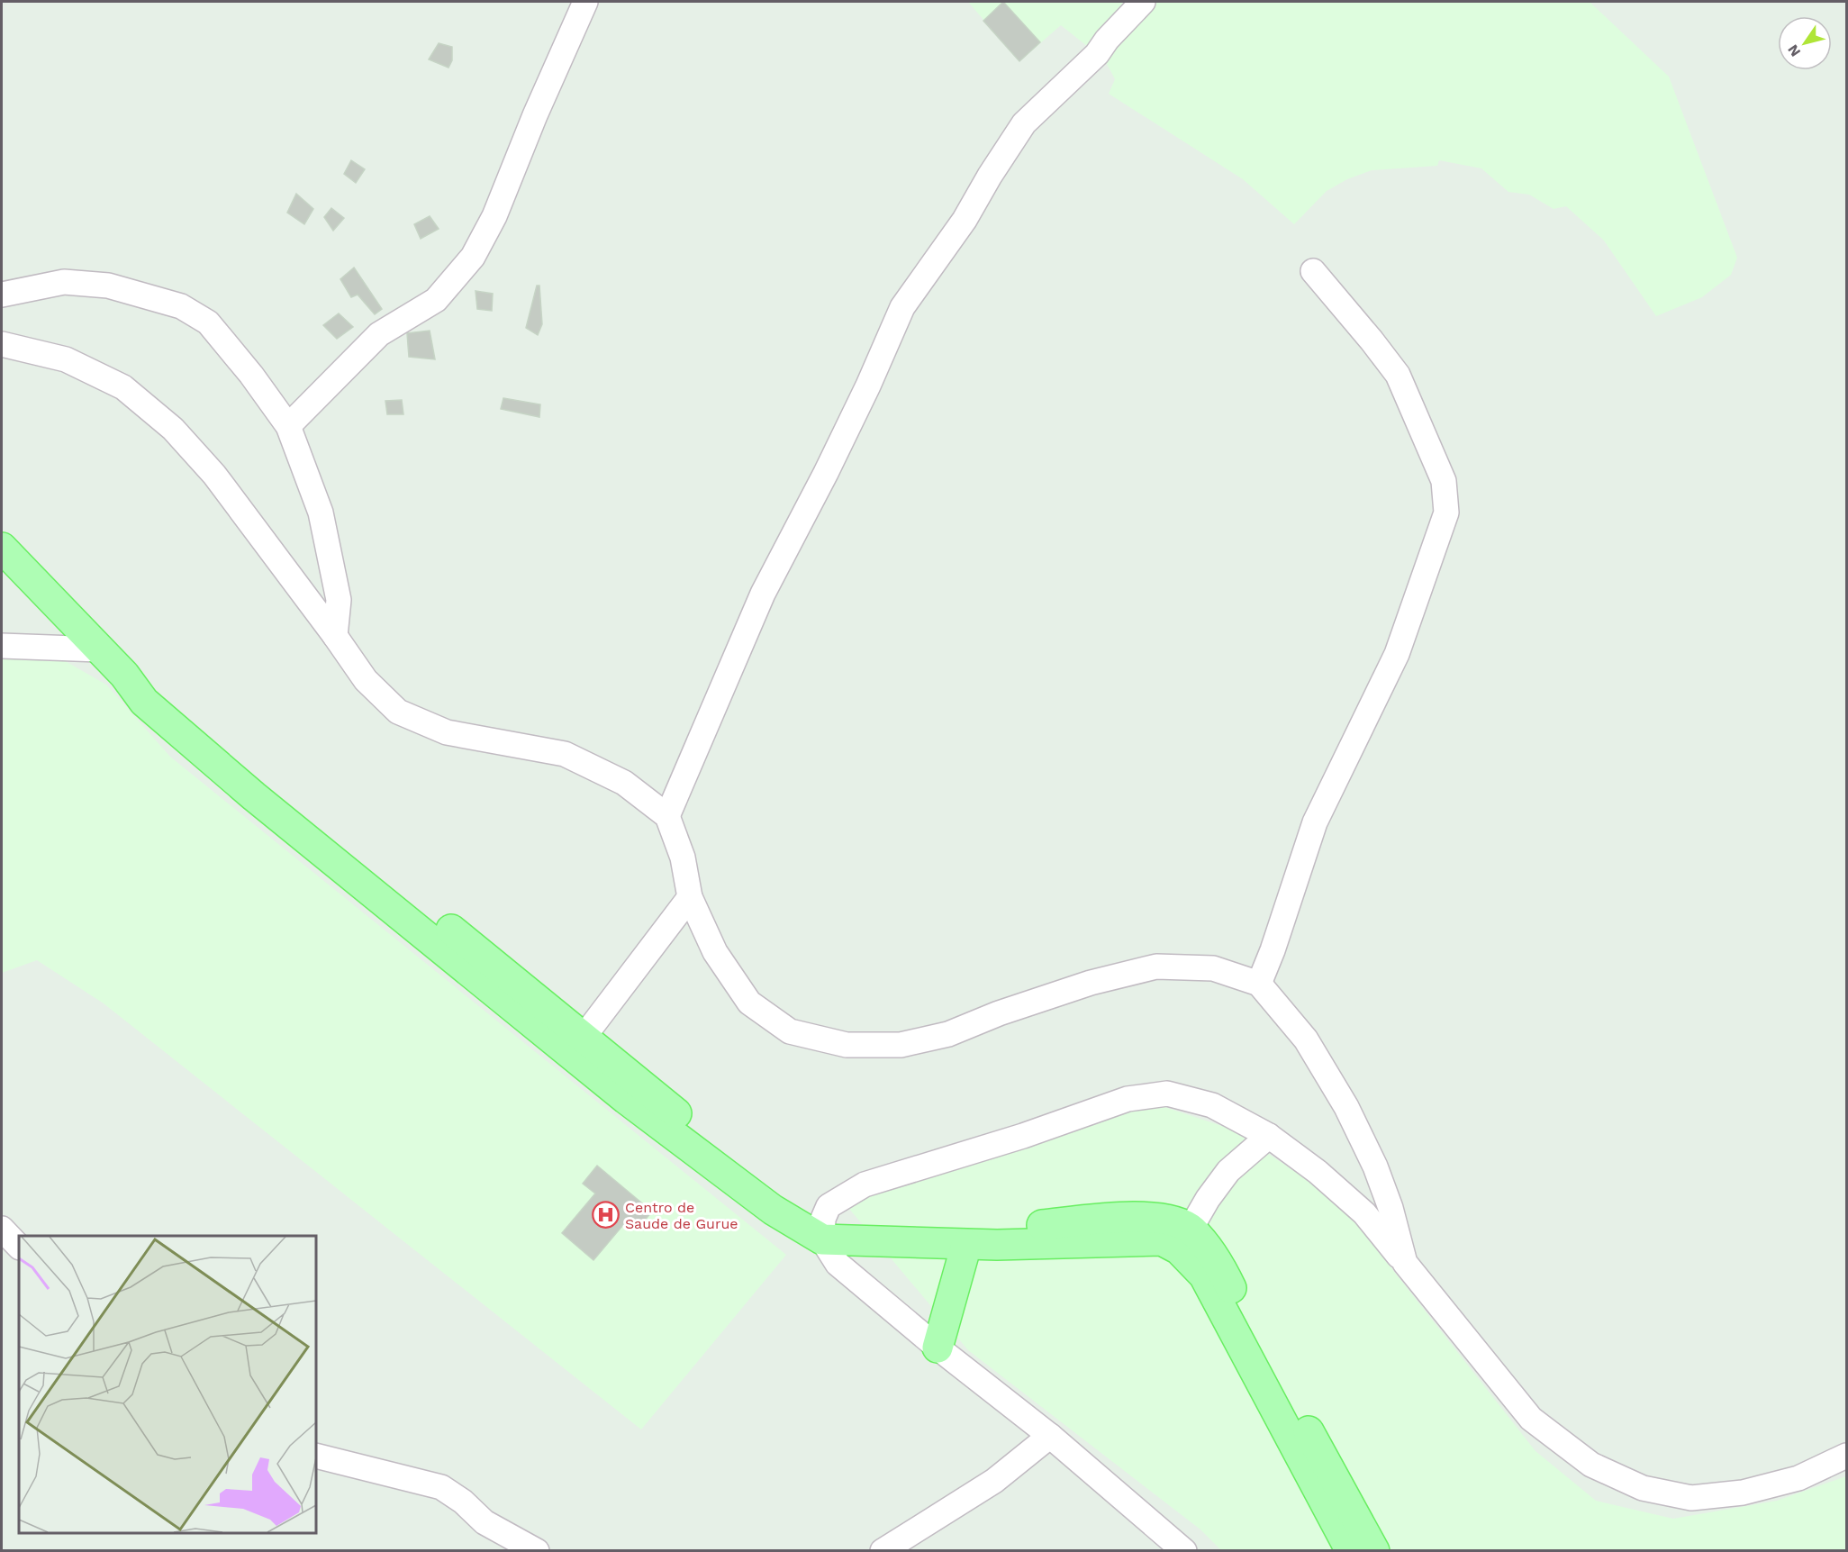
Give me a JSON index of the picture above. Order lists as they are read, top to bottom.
{
  "places": {
    "hospital": ["Centro de Saude de Gurue"]
  },
  "north": "bottom left"
}
